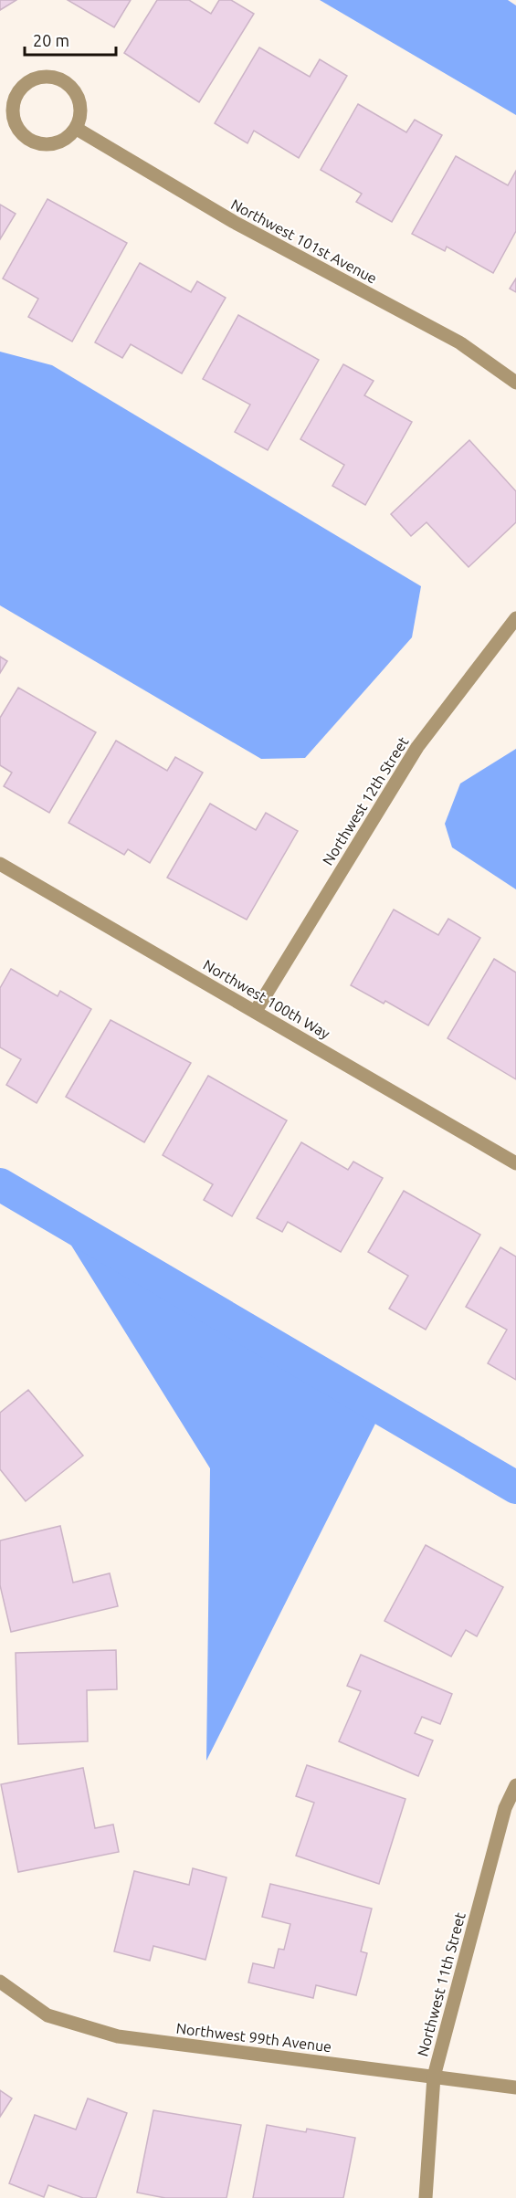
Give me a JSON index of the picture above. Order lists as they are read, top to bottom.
{
  "streets": {
    "street": [
      "Northwest 101st Avenue",
      "Northwest 12th Street",
      "Northwest 100th Way",
      "Northwest 11th Street",
      "Northwest 99th Avenue"
    ]
  },
  "crossings": [
    ["Northwest 12th Street", "Northwest 100th Way"],
    ["Northwest 11th Street", "Northwest 99th Avenue"]
  ],
  "scale_bar": "20 m"
}
